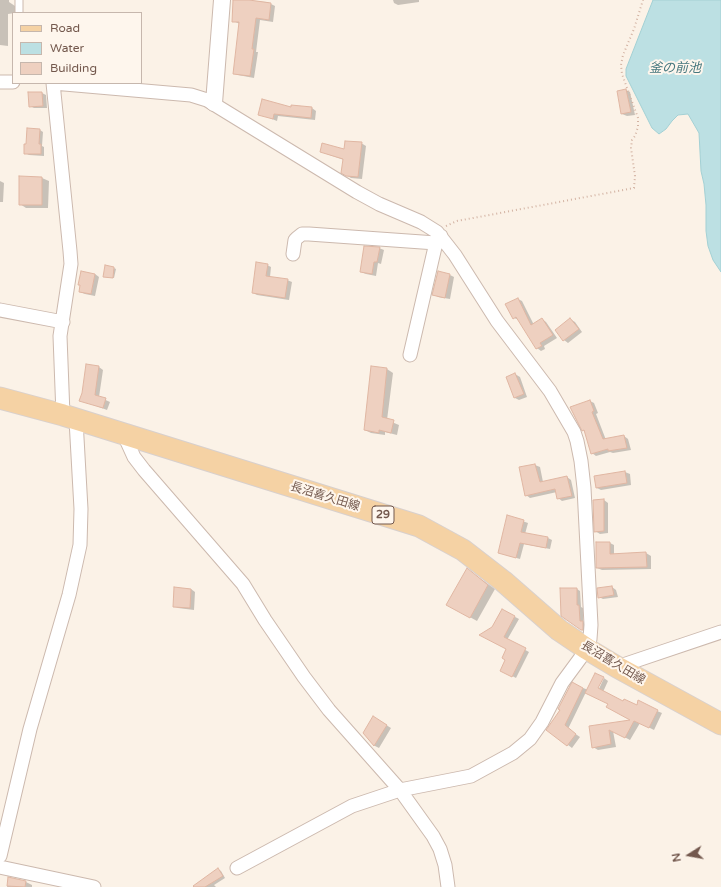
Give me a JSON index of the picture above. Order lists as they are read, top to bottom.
{
  "streets": {
    "main road": ["長沼喜久田線", "29"]
  },
  "water": ["釜の前池"],
  "legend": ["Road", "Water", "Building"],
  "north": "left"
}
